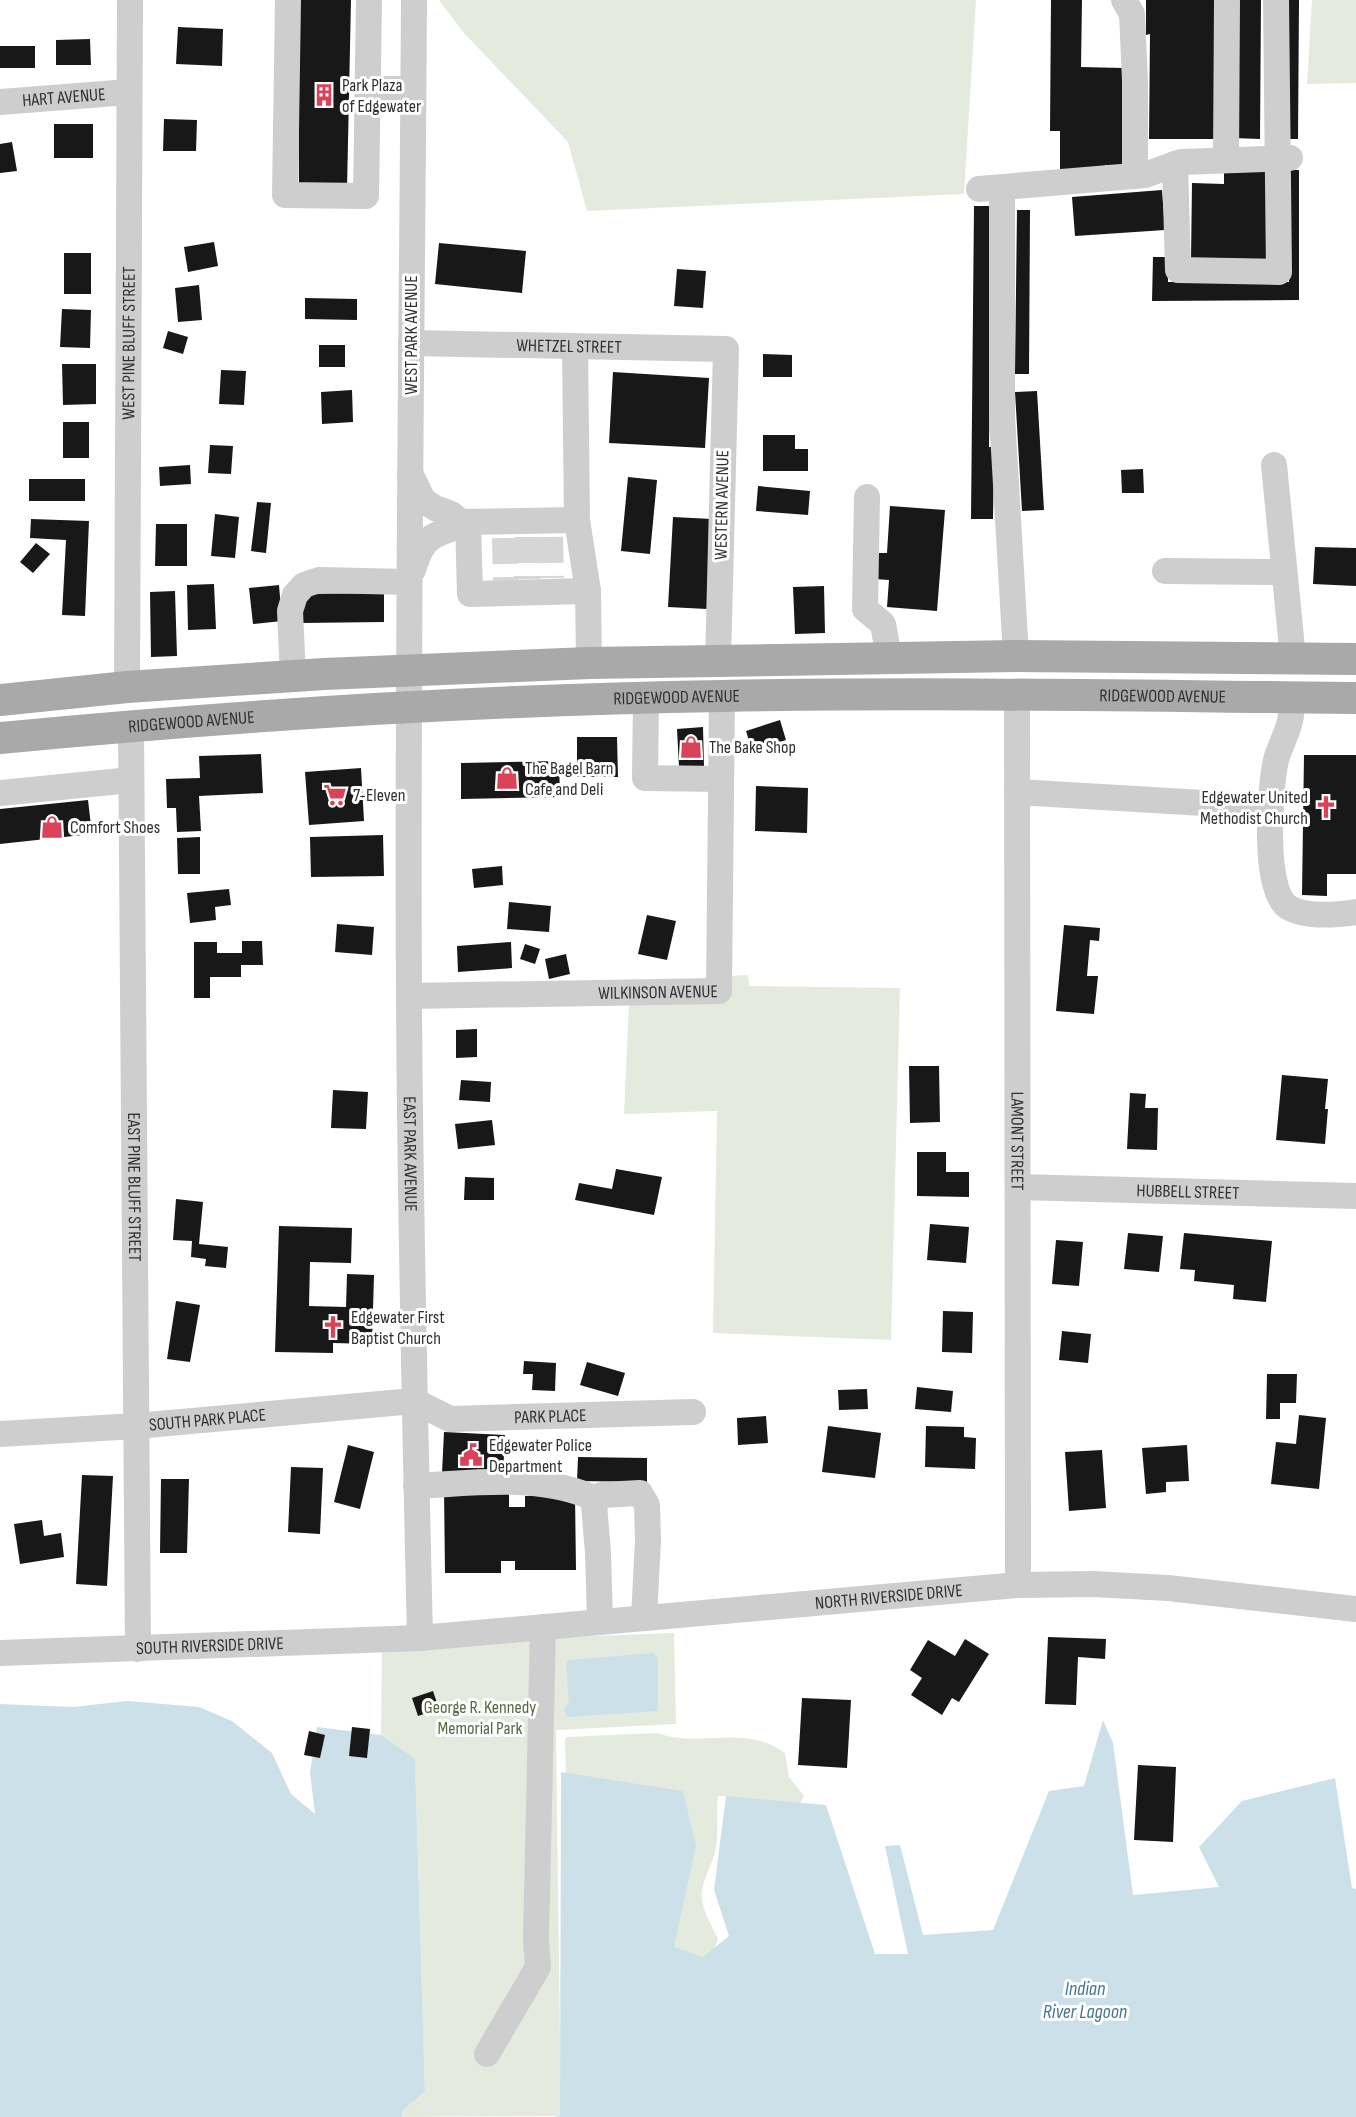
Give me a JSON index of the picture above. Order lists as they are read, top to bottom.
{
  "streets": {
    "main road": ["RIDGEWOOD AVENUE"],
    "street": [
      "HART AVENUE",
      "WEST PARK AVENUE",
      "WEST PINE BLUFF STREET",
      "WHETZEL STREET",
      "WESTERN AVENUE",
      "WILKINSON AVENUE",
      "LAMONT STREET",
      "EAST PARK AVENUE",
      "EAST PINE BLUFF STREET",
      "HUBBELL STREET",
      "PARK PLACE",
      "SOUTH PARK PLACE",
      "NORTH RIVERSIDE DRIVE",
      "SOUTH RIVERSIDE DRIVE"
    ]
  },
  "crossings": [
    ["HART AVENUE", "WEST PINE BLUFF STREET"],
    ["WEST PARK AVENUE", "WHETZEL STREET"],
    ["WEST PARK AVENUE", "RIDGEWOOD AVENUE"],
    ["WEST PARK AVENUE", "EAST PARK AVENUE"],
    ["WEST PINE BLUFF STREET", "RIDGEWOOD AVENUE"],
    ["WHETZEL STREET", "WESTERN AVENUE"],
    ["WESTERN AVENUE", "RIDGEWOOD AVENUE"],
    ["RIDGEWOOD AVENUE", "WILKINSON AVENUE"],
    ["RIDGEWOOD AVENUE", "LAMONT STREET"],
    ["RIDGEWOOD AVENUE", "EAST PARK AVENUE"],
    ["RIDGEWOOD AVENUE", "EAST PINE BLUFF STREET"],
    ["WILKINSON AVENUE", "EAST PARK AVENUE"],
    ["LAMONT STREET", "HUBBELL STREET"],
    ["LAMONT STREET", "NORTH RIVERSIDE DRIVE"],
    ["EAST PARK AVENUE", "PARK PLACE"],
    ["EAST PARK AVENUE", "SOUTH PARK PLACE"],
    ["EAST PARK AVENUE", "NORTH RIVERSIDE DRIVE"],
    ["EAST PARK AVENUE", "SOUTH RIVERSIDE DRIVE"],
    ["EAST PINE BLUFF STREET", "SOUTH PARK PLACE"],
    ["EAST PINE BLUFF STREET", "SOUTH RIVERSIDE DRIVE"],
    ["PARK PLACE", "SOUTH PARK PLACE"],
    ["NORTH RIVERSIDE DRIVE", "SOUTH RIVERSIDE DRIVE"]
  ],
  "water": ["Indian River Lagoon"],
  "parks": ["George R. Kennedy Memorial Park"],
  "places": {
    "building": ["Park Plaza of Edgewater"],
    "shop": ["The Bake Shop", "The Bagel Barn Cafe and Deli", "Comfort Shoes"],
    "supermarket": ["7-Eleven"],
    "church": ["Edgewater United Methodist Church", "Edgewater First Baptist Church"],
    "public building": ["Edgewater Police Department"]
  }
}
